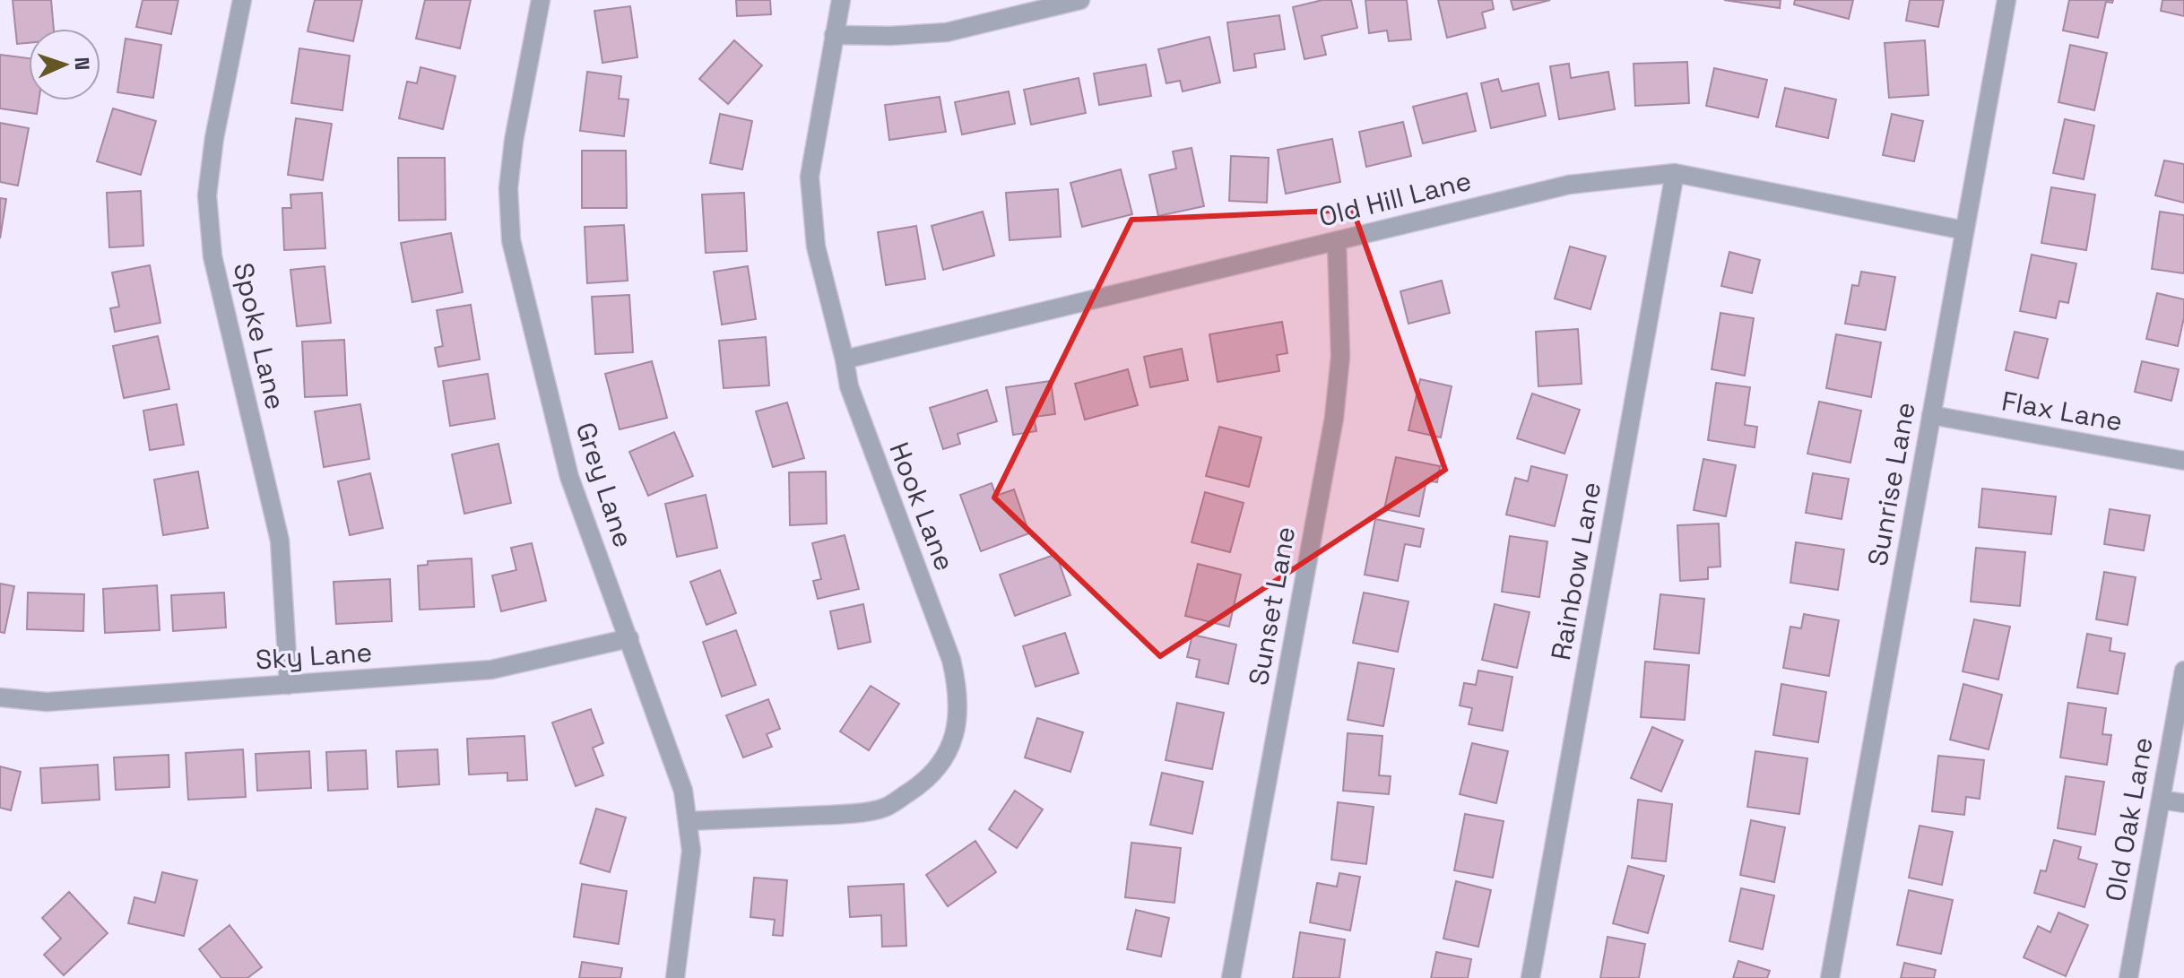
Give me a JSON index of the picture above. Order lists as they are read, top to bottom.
{
  "streets": {
    "street": [
      "Old Hill Lane",
      "Spoke Lane",
      "Flax Lane",
      "Sunrise Lane",
      "Grey Lane",
      "Hook Lane",
      "Rainbow Lane",
      "Sunset Lane",
      "Sky Lane",
      "Old Oak Lane"
    ]
  },
  "crossings": [
    ["Old Hill Lane", "Sunrise Lane"],
    ["Old Hill Lane", "Hook Lane"],
    ["Old Hill Lane", "Rainbow Lane"],
    ["Old Hill Lane", "Sunset Lane"],
    ["Spoke Lane", "Sky Lane"],
    ["Flax Lane", "Sunrise Lane"],
    ["Grey Lane", "Hook Lane"],
    ["Grey Lane", "Sky Lane"]
  ],
  "north": "right"
}
